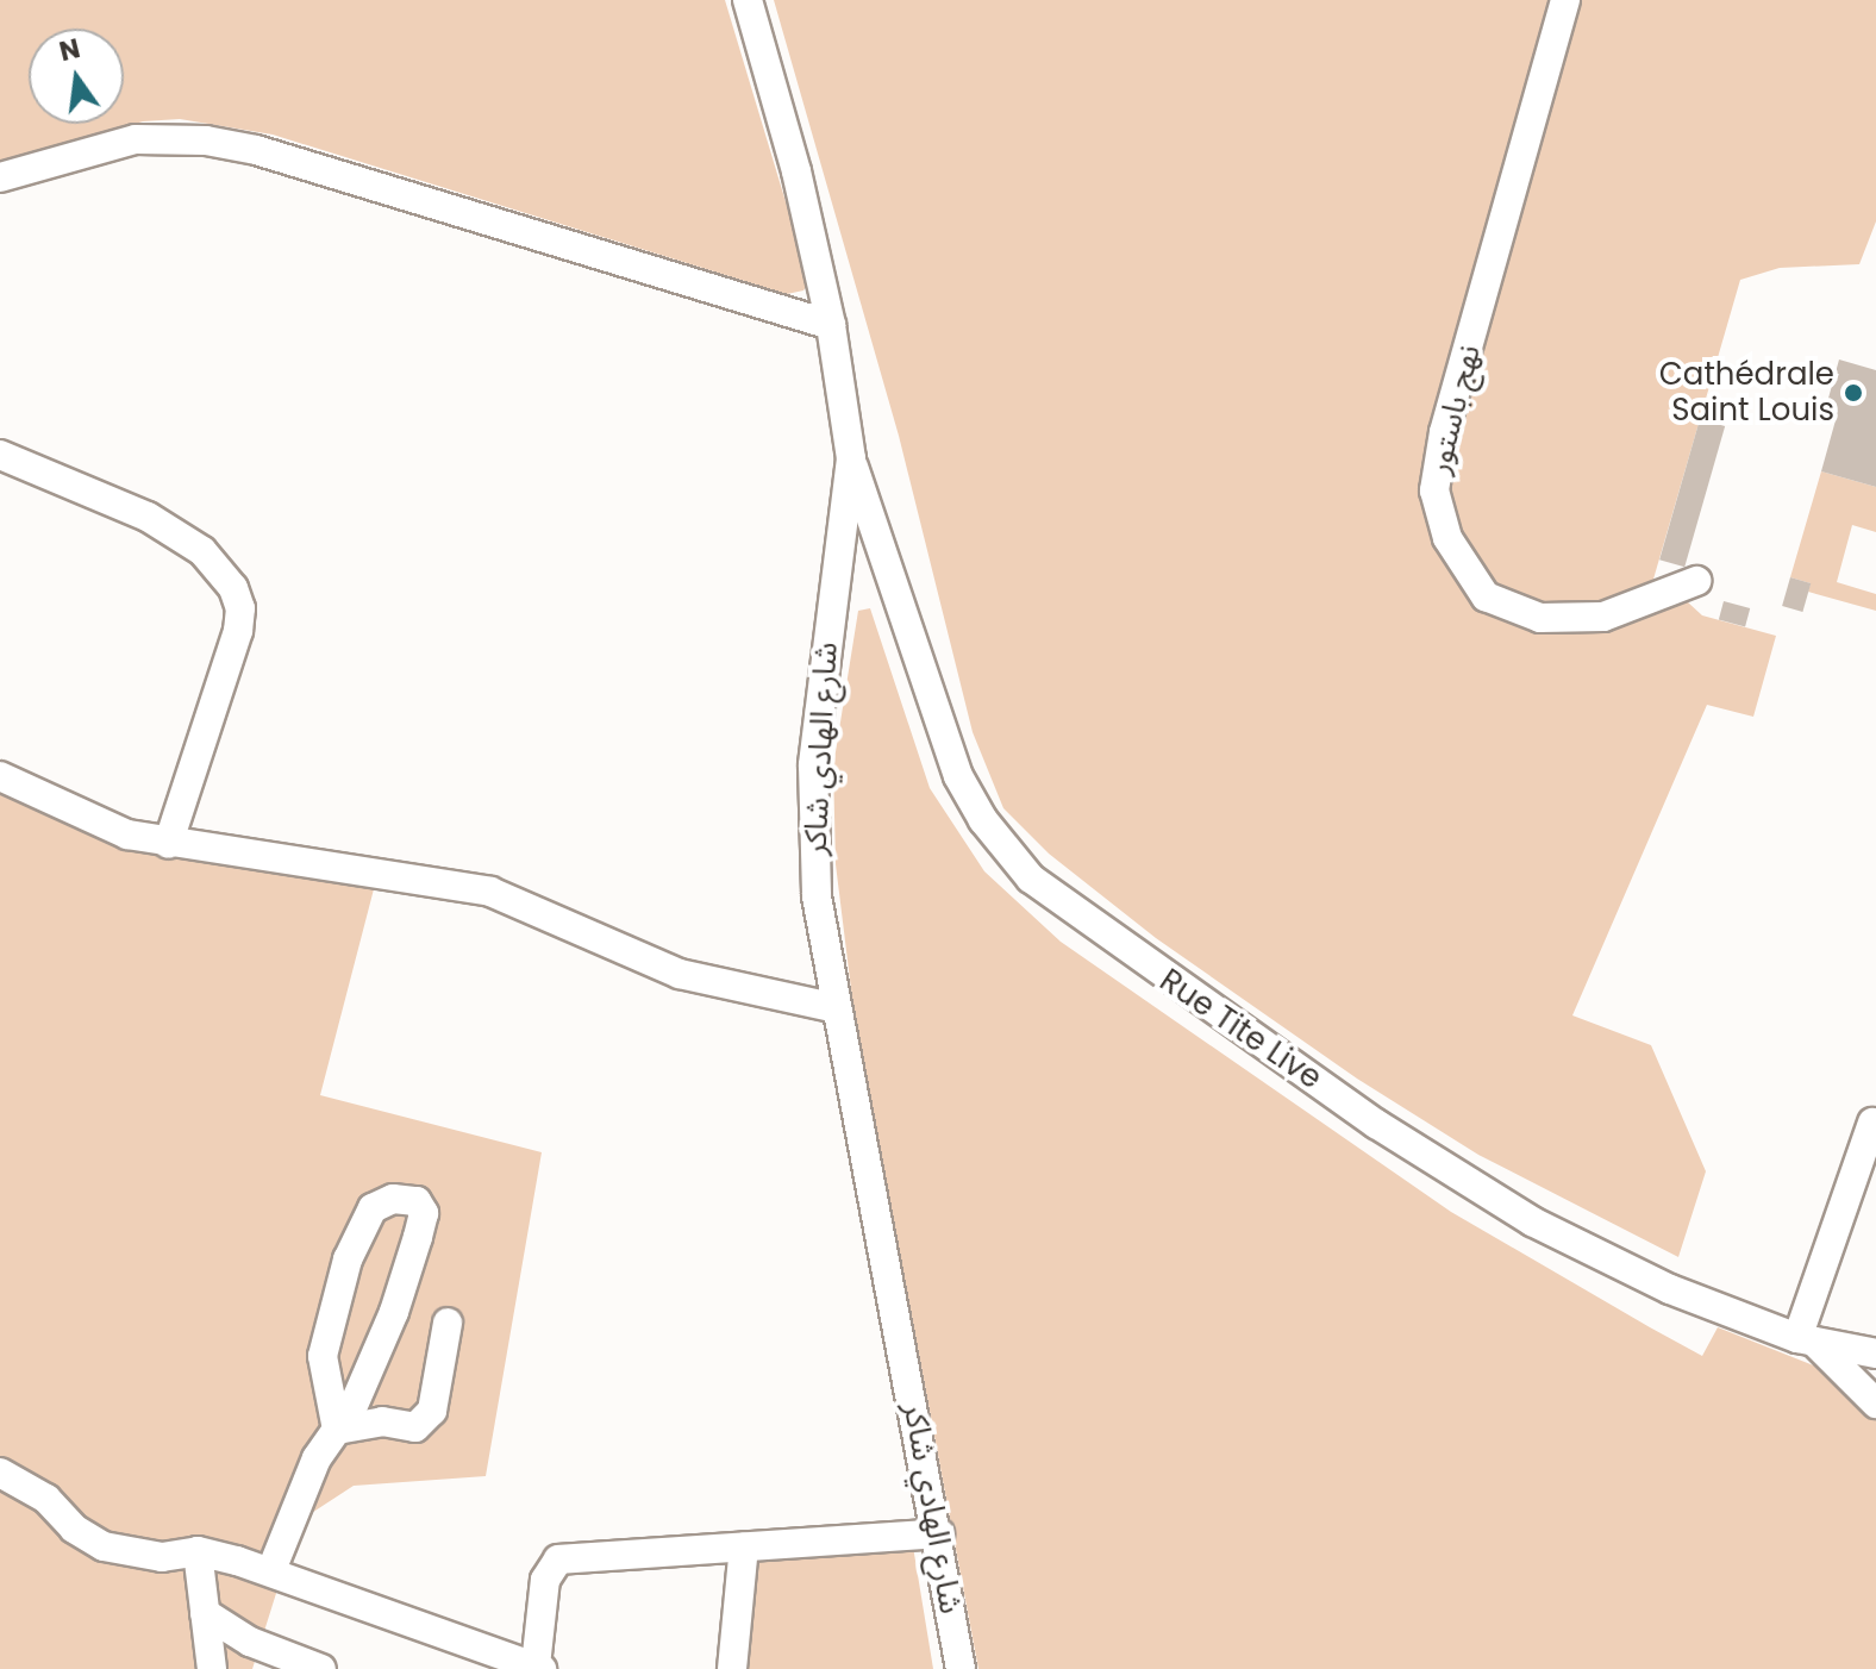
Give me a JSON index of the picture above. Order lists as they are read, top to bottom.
{
  "streets": {
    "street": ["نهج باستور", "شارع الهادي شاكر", "Rue Tite Live"]
  },
  "crossings": [
    ["شارع الهادي شاكر", "Rue Tite Live"]
  ],
  "places": ["Cathédrale Saint Louis"],
  "north": "top"
}
